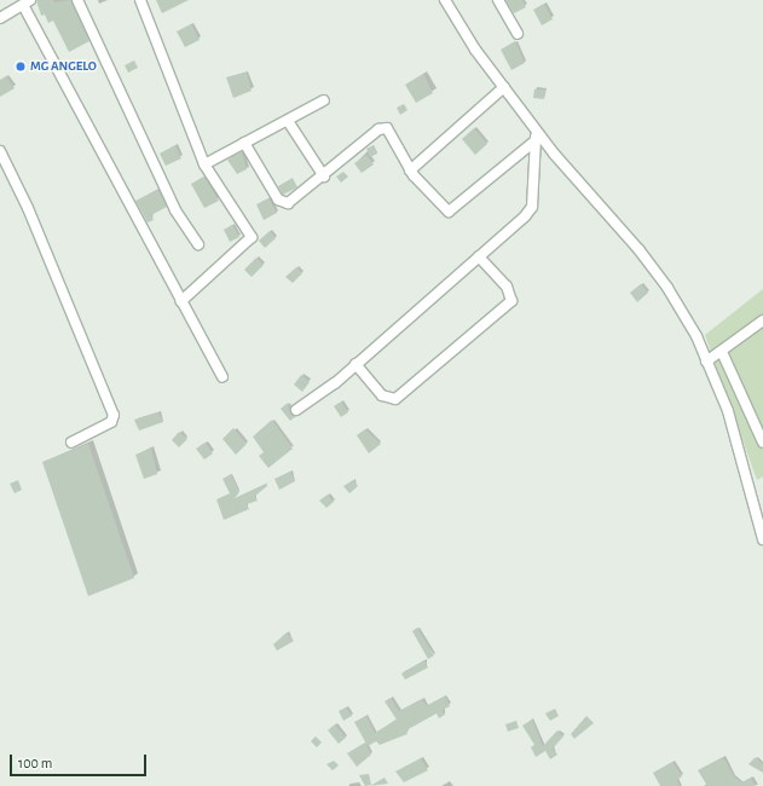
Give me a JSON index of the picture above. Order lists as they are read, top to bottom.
{
  "places": ["MG ANGELO"],
  "scale_bar": "100 m"
}
